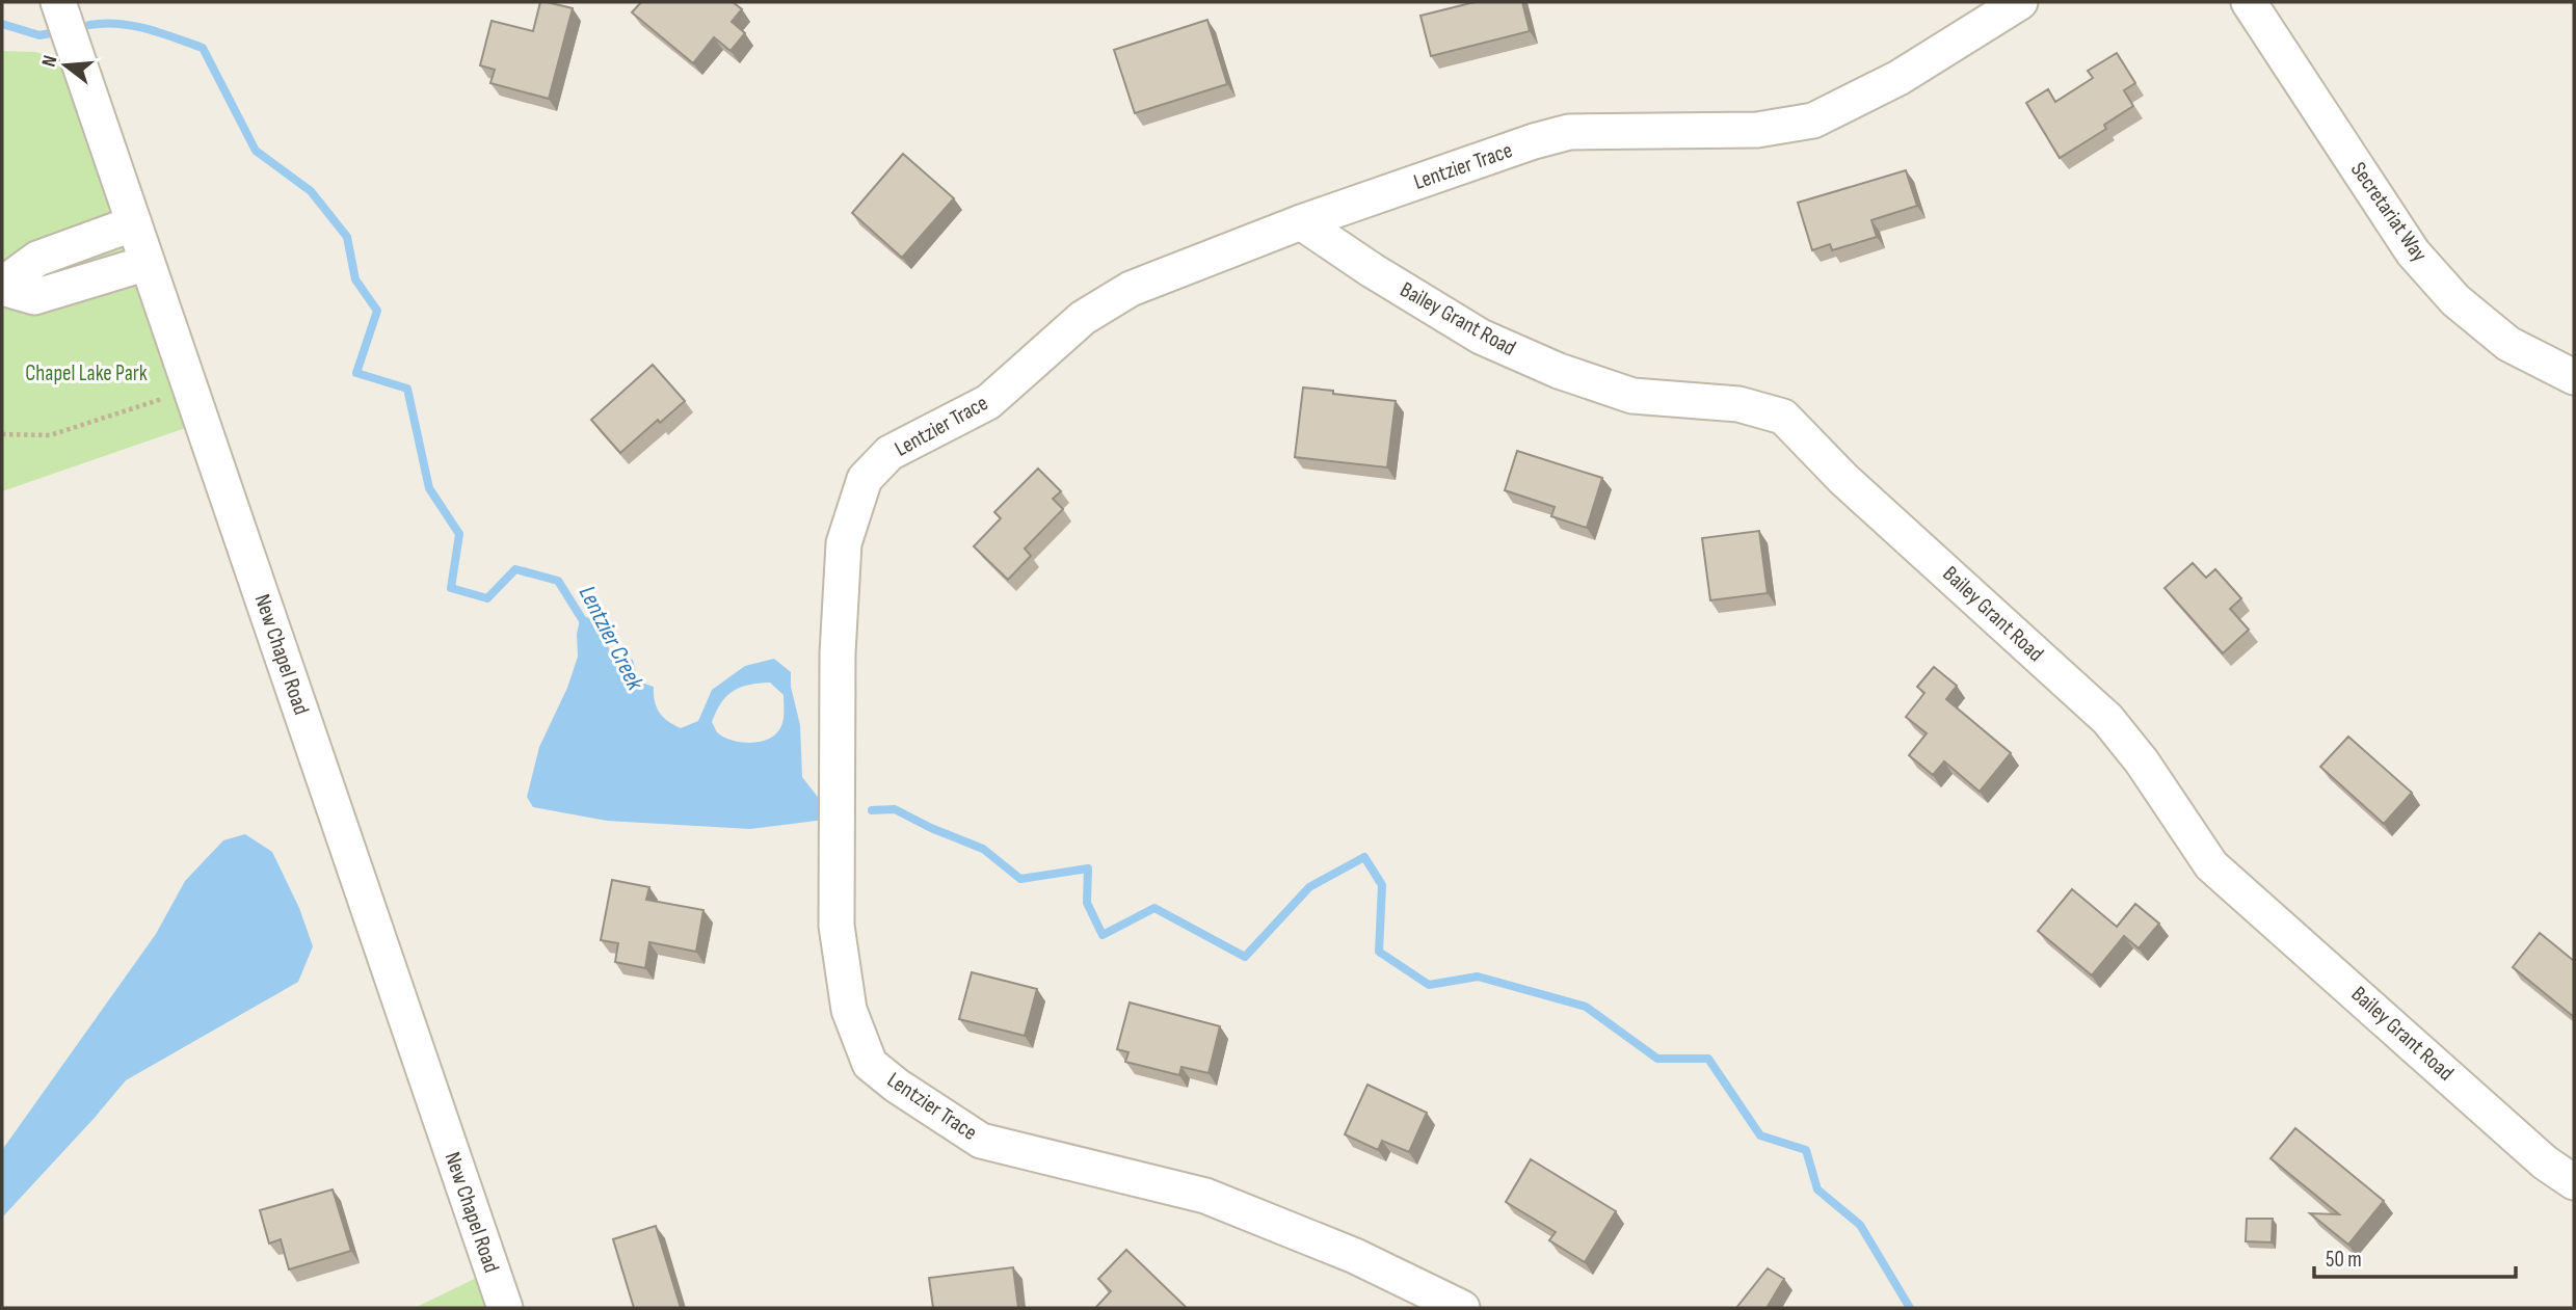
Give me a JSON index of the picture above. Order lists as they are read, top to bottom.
{
  "streets": {
    "street": [
      "Lentzier Trace",
      "Secretariat Way",
      "Bailey Grant Road",
      "New Chapel Road"
    ]
  },
  "crossings": [
    ["Lentzier Trace", "Bailey Grant Road"]
  ],
  "water": ["Lentzier Creek"],
  "parks": ["Chapel Lake Park"],
  "scale_bar": "50 m",
  "north": "left"
}
